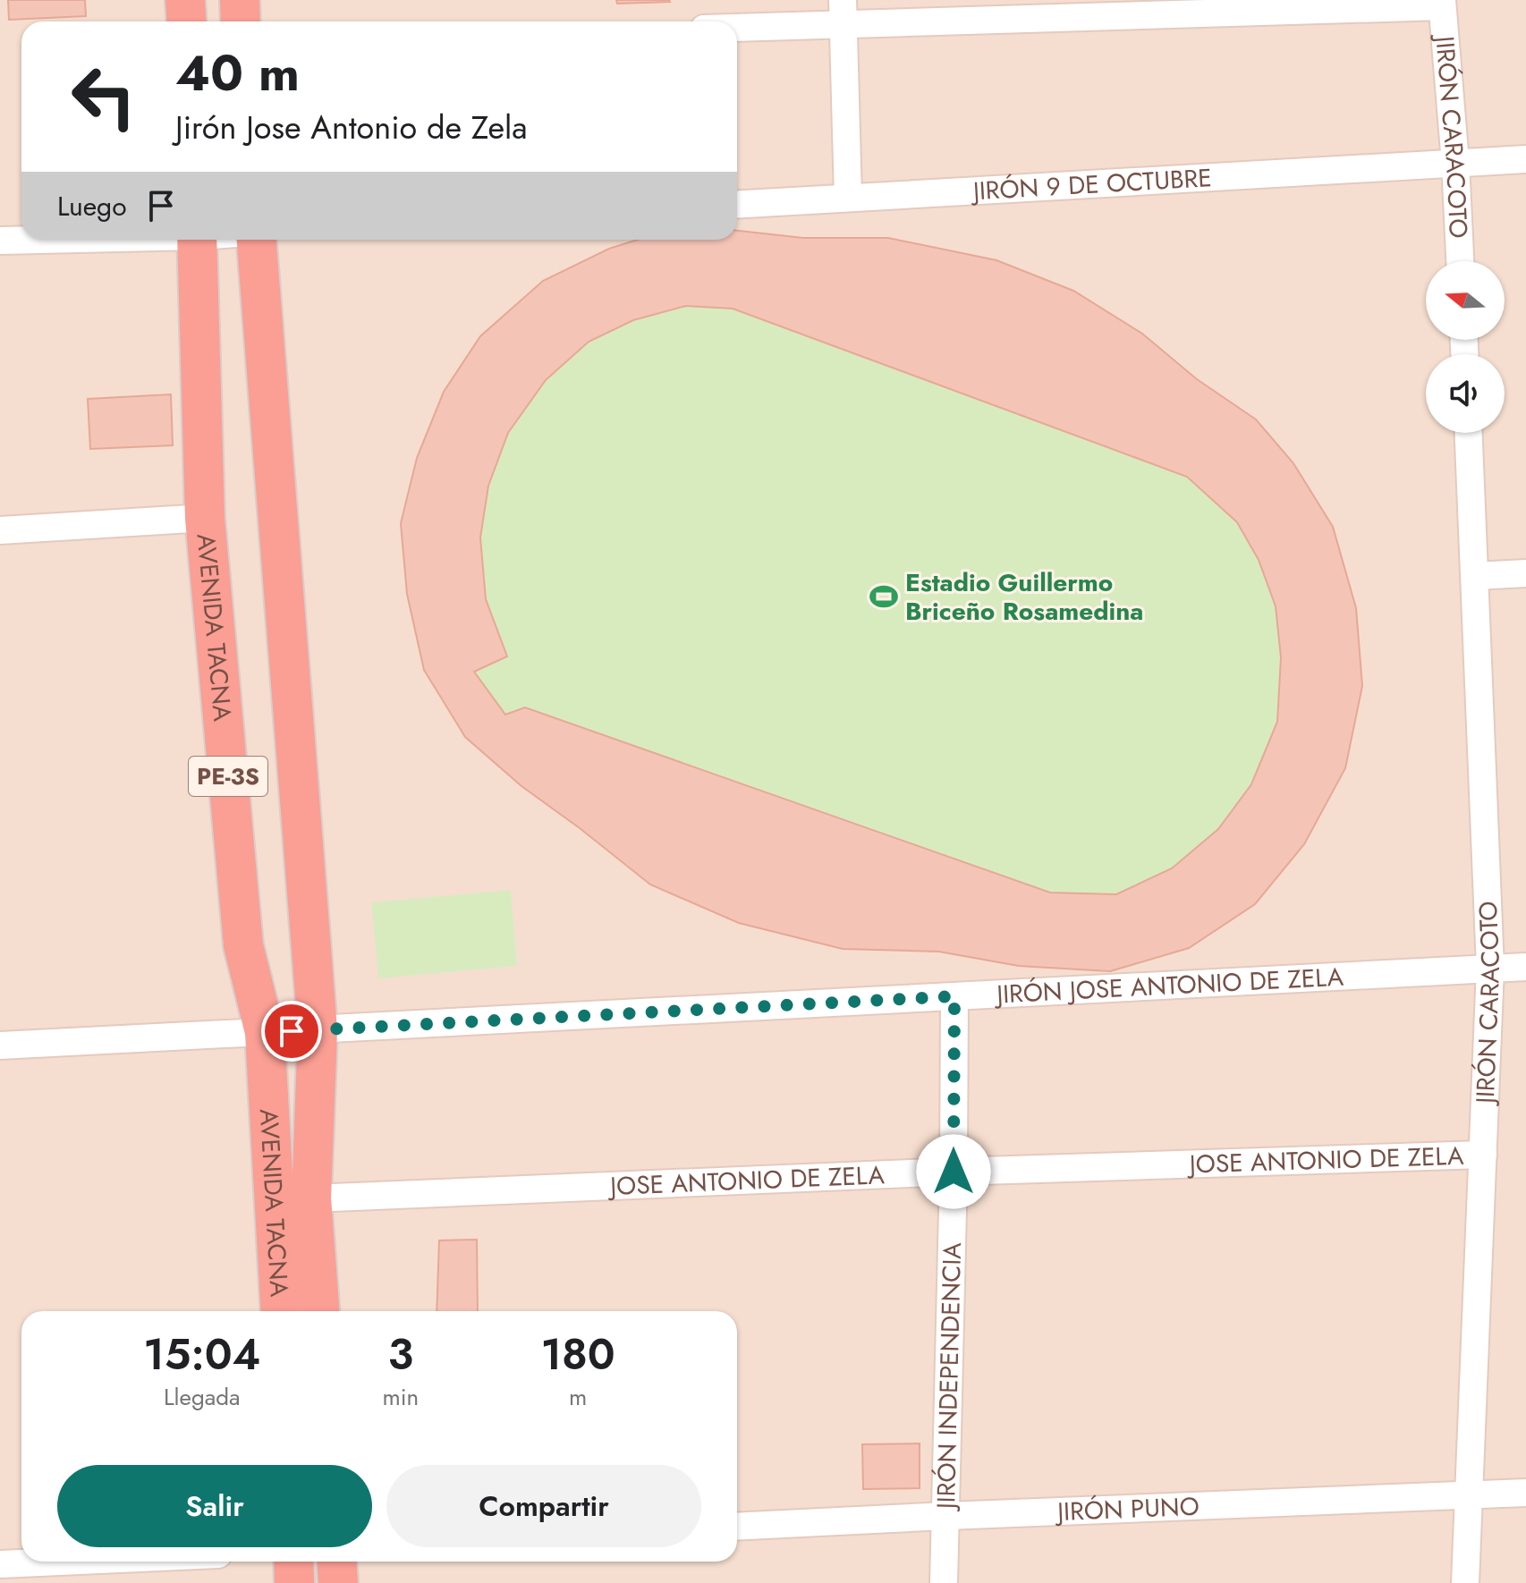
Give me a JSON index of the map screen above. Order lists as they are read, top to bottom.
{
  "streets": {
    "highway": ["AVENIDA TACNA", "PE-3S"],
    "street": [
      "JIRÓN CARACOTO",
      "JIRÓN 9 DE OCTUBRE",
      "JIRÓN JOSE ANTONIO DE ZELA",
      "JOSE ANTONIO DE ZELA",
      "JIRÓN INDEPENDENCIA",
      "JIRÓN PUNO"
    ]
  },
  "crossings": [
    ["JIRÓN CARACOTO", "JIRÓN 9 DE OCTUBRE"],
    ["JIRÓN CARACOTO", "JIRÓN JOSE ANTONIO DE ZELA"],
    ["JIRÓN CARACOTO", "JOSE ANTONIO DE ZELA"],
    ["JIRÓN CARACOTO", "JIRÓN PUNO"],
    ["AVENIDA TACNA", "JIRÓN JOSE ANTONIO DE ZELA"],
    ["AVENIDA TACNA", "JOSE ANTONIO DE ZELA"],
    ["JIRÓN JOSE ANTONIO DE ZELA", "JIRÓN INDEPENDENCIA"],
    ["JOSE ANTONIO DE ZELA", "JIRÓN INDEPENDENCIA"],
    ["JIRÓN INDEPENDENCIA", "JIRÓN PUNO"]
  ],
  "places": {
    "sports": ["Estadio Guillermo Briceño Rosamedina"]
  },
  "north": "left",
  "page": {
    "turn": ["40 m", "Jirón Jose Antonio de Zela"],
    "then": "Luego",
    "eta": [
      "15:04",
      "Llegada",
      "3",
      "min",
      "180",
      "m"
    ],
    "buttons": ["Salir", "Compartir"]
  }
}
